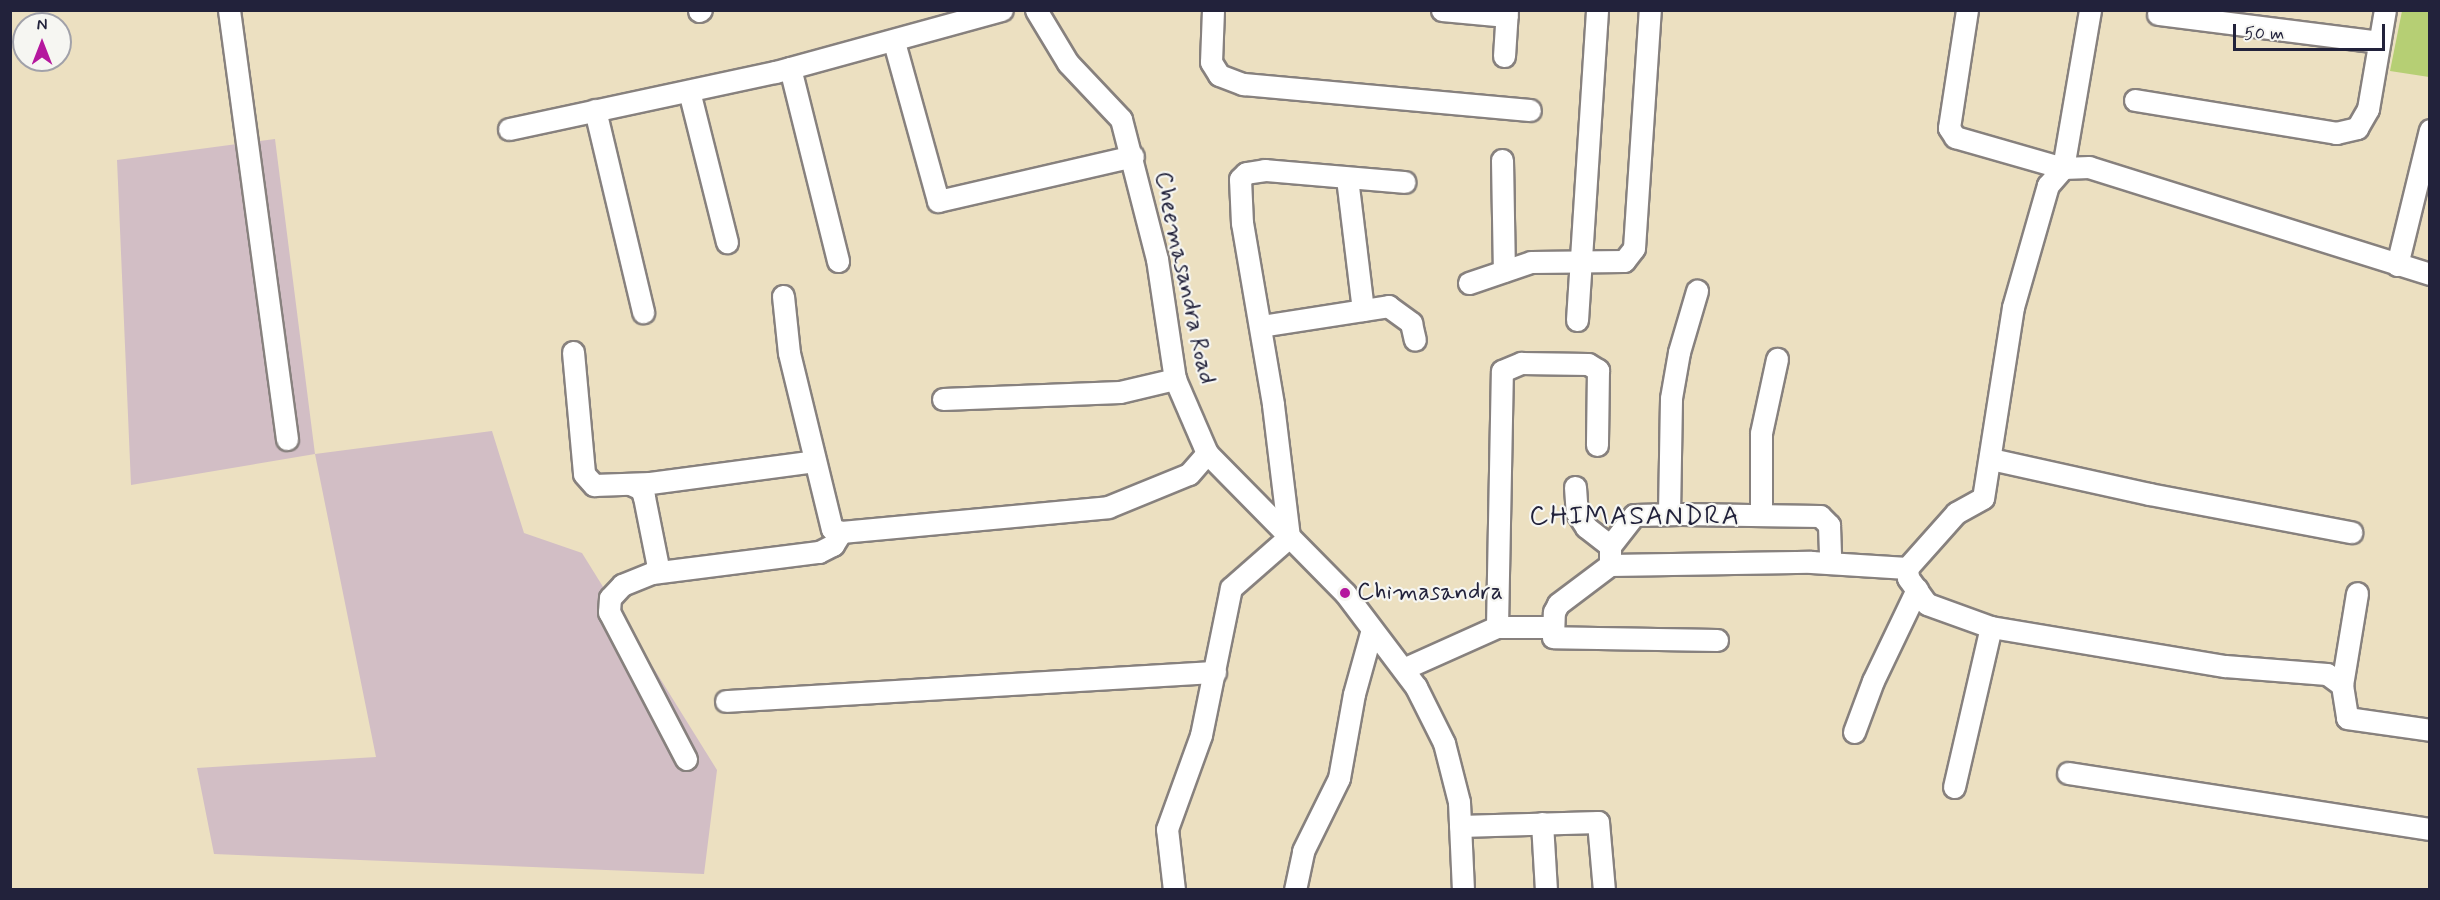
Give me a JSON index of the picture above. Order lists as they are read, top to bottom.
{
  "streets": {
    "street": ["Cheemasandra Road"]
  },
  "districts": ["CHIMASANDRA"],
  "places": ["Chimasandra"],
  "scale_bar": "50 m",
  "north": "top"
}
